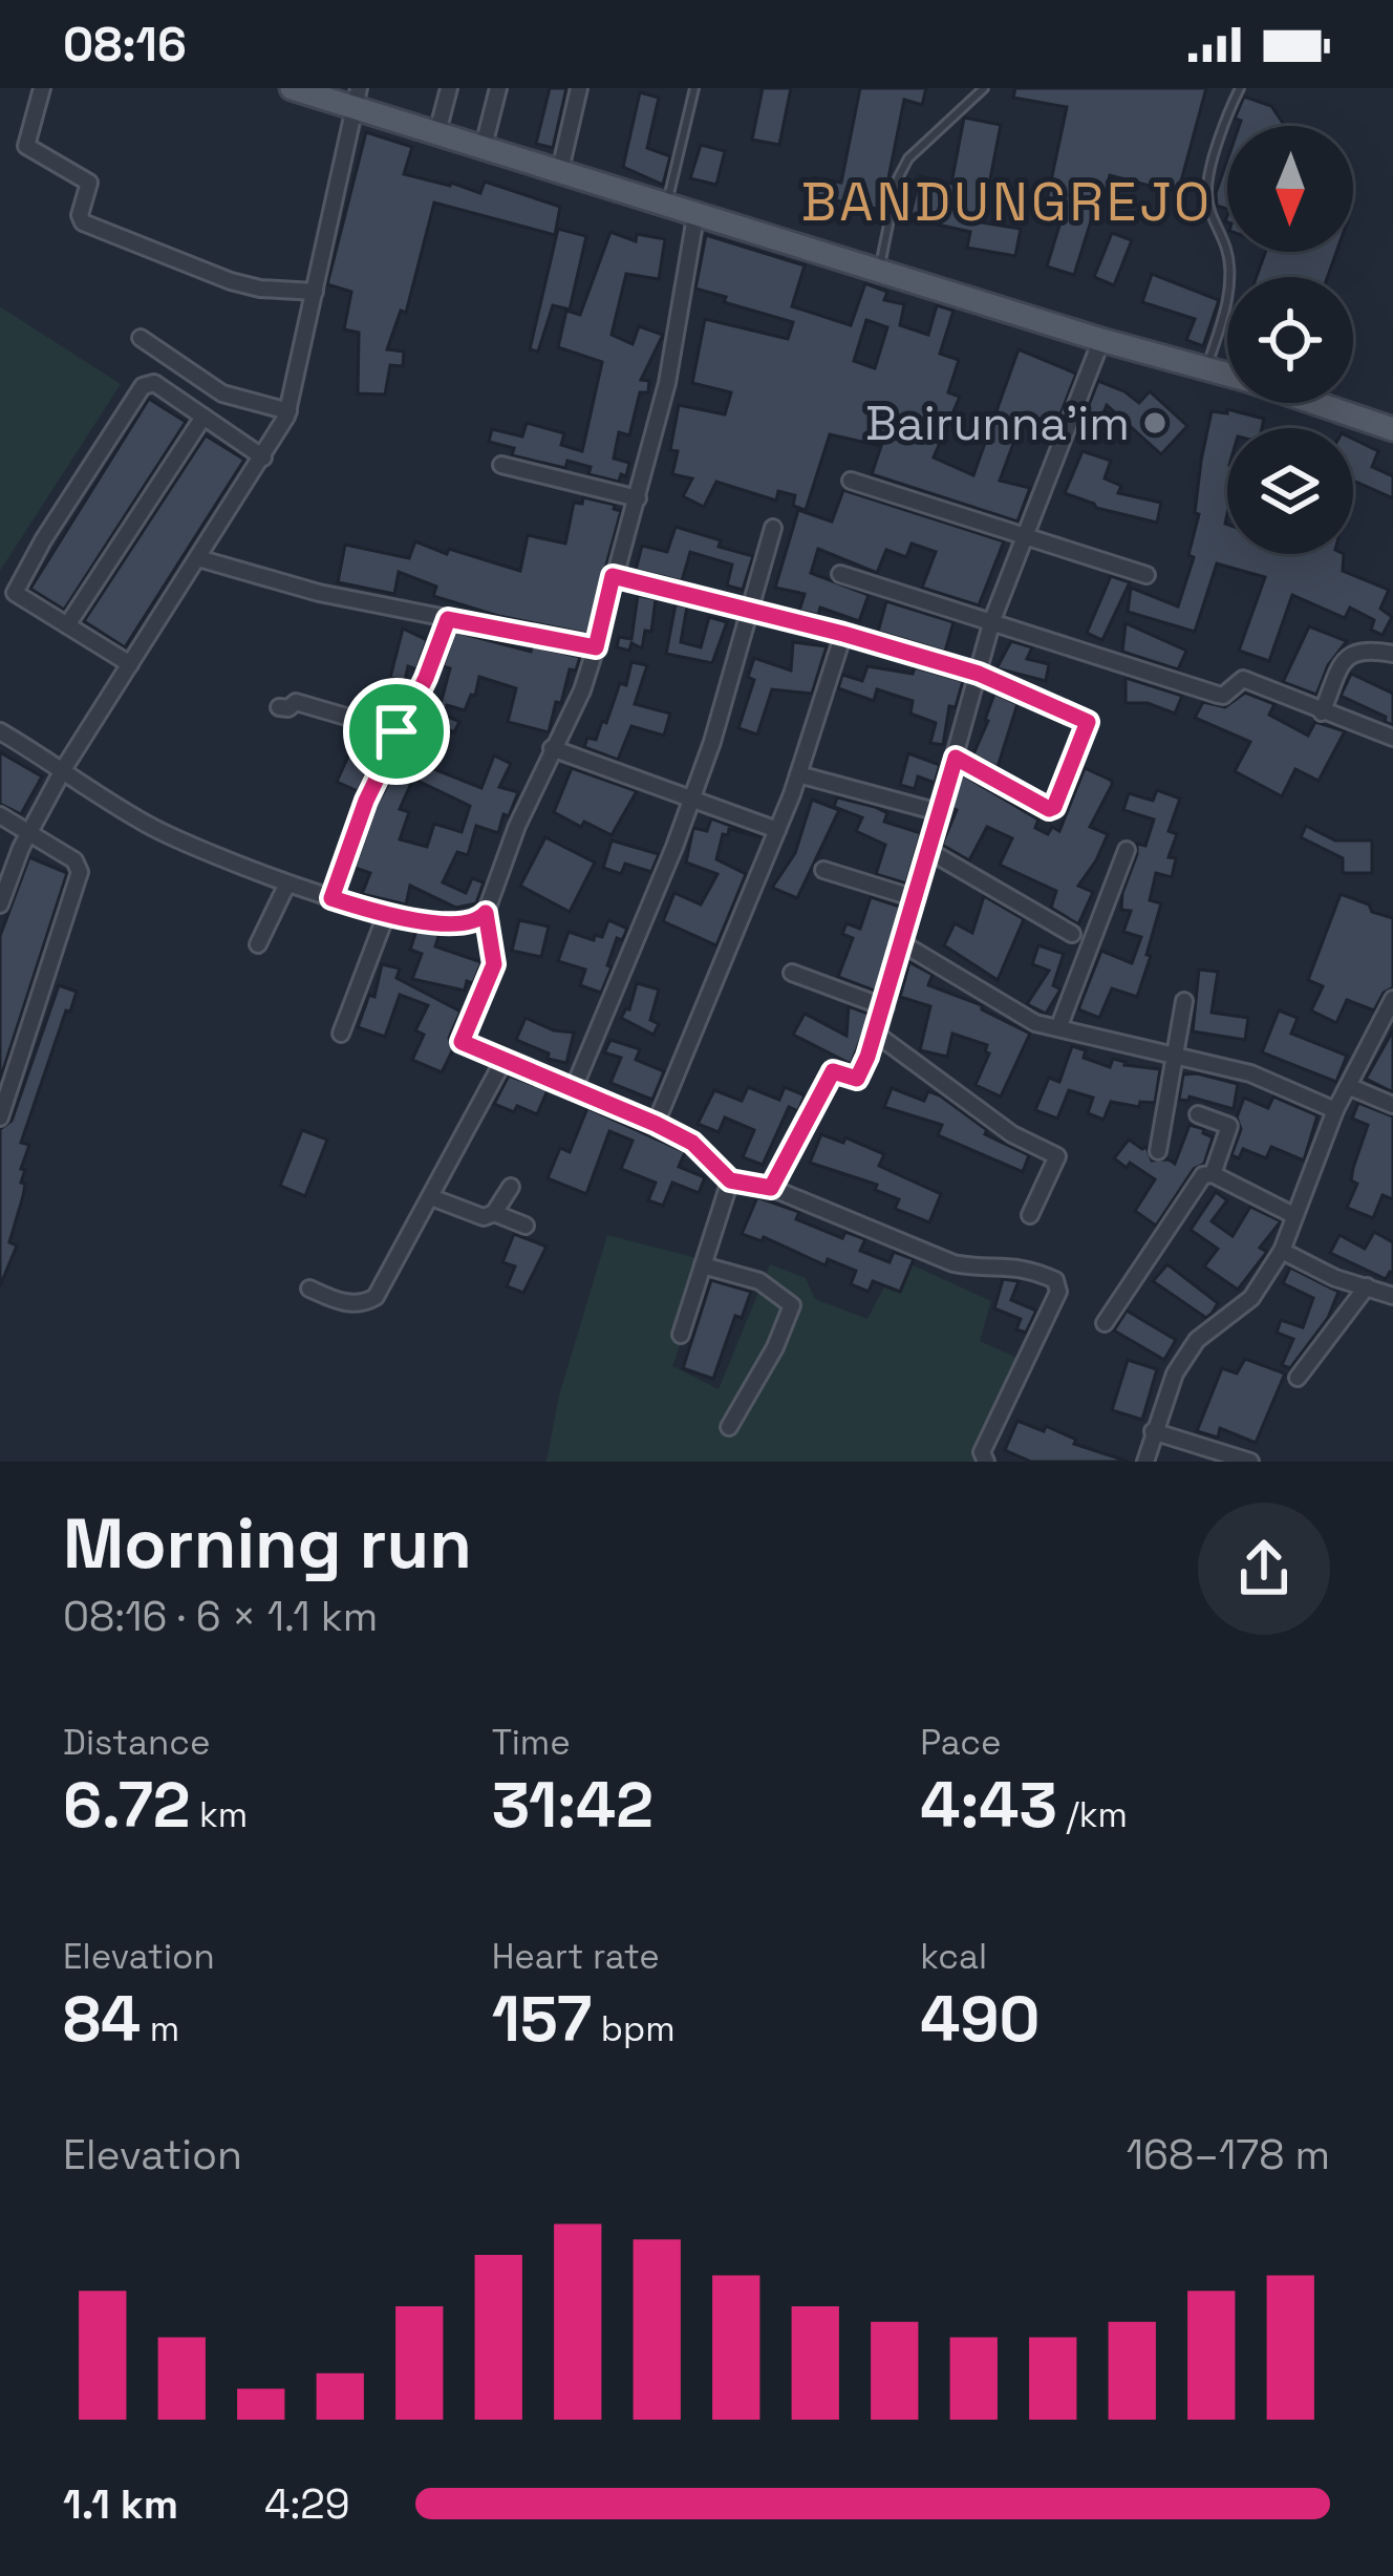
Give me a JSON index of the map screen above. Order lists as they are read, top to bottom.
{
  "districts": ["BANDUNGREJO"],
  "places": ["Bairunna'im"],
  "north": "bottom",
  "page": {
    "status": "08:16",
    "heading": ["Morning run", "08:16 · 6 × 1.1 km"],
    "stats": [
      ["Distance", "6.72 km"],
      ["Time", "31:42"],
      ["Pace", "4:43 /km"],
      ["Elevation", "84 m"],
      ["Heart rate", "157 bpm"],
      ["kcal", "490"]
    ],
    "chart": ["Elevation", "168–178 m"],
    "list": [
      {
        "name": "1.1 km",
        "note": "4:29"
      }
    ]
  }
}
